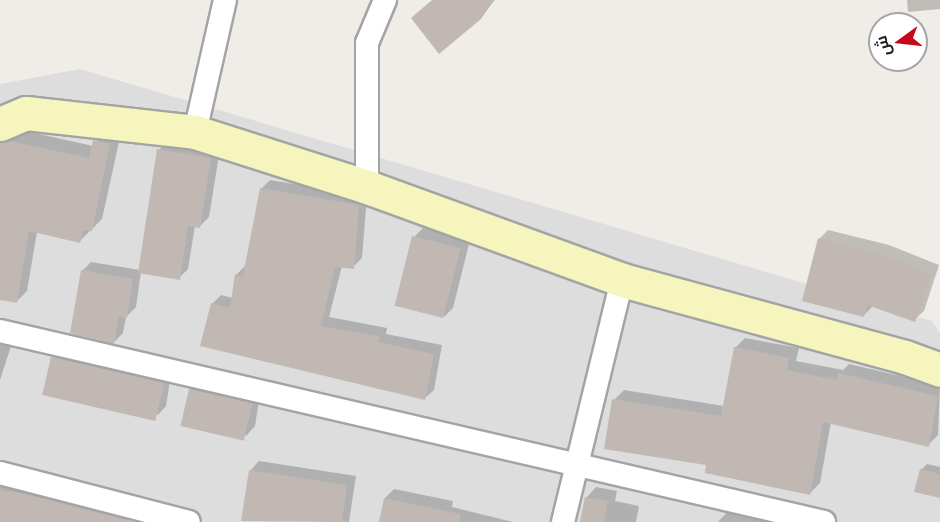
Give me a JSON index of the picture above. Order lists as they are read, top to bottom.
{
  "north": "left"
}
